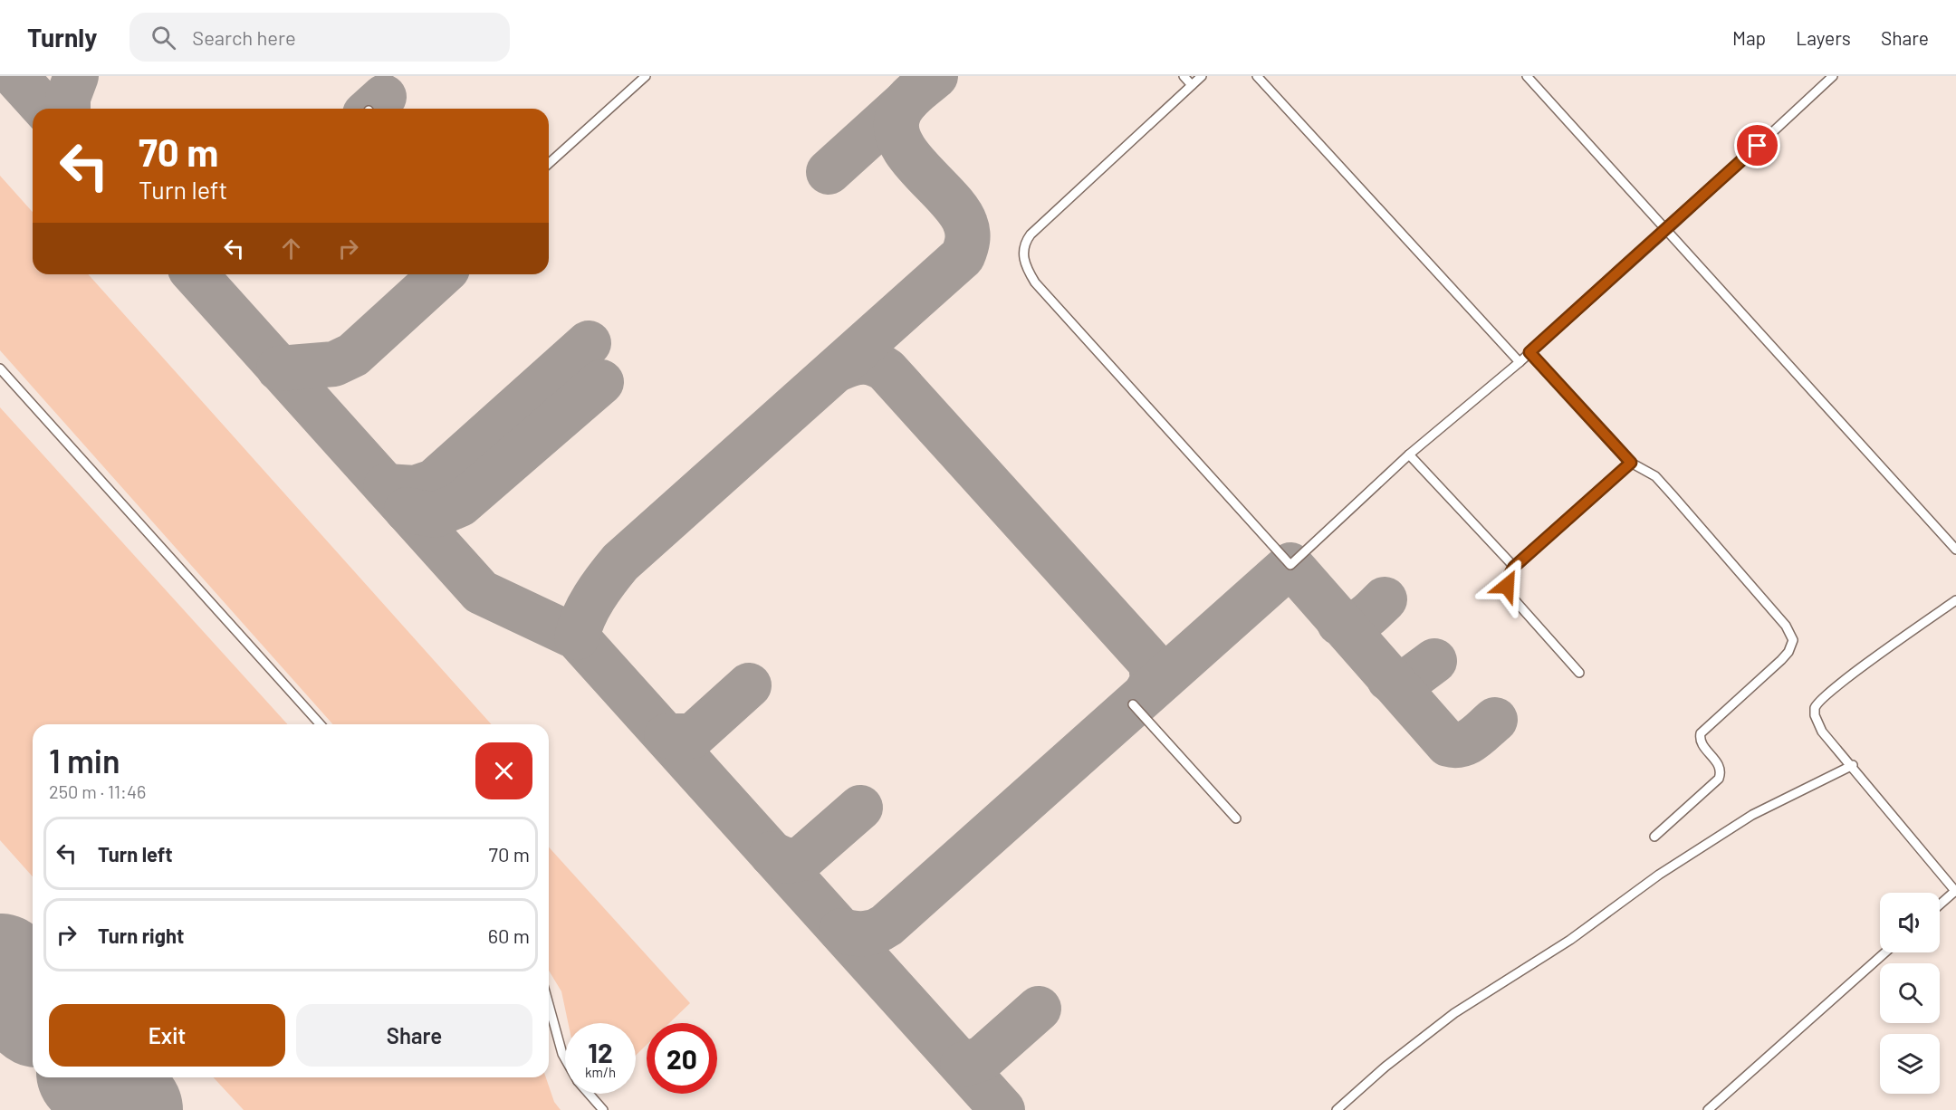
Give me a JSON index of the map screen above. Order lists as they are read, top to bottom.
{
  "page": {
    "header": "Turnly",
    "search": "Search here",
    "nav": ["Map", "Layers", "Share"],
    "turn": ["70 m", "Turn left"],
    "heading": ["1 min", "250 m · 11:46"],
    "list": [
      {
        "name": "Turn left",
        "value": "70 m"
      },
      {
        "name": "Turn right",
        "value": "60 m"
      }
    ],
    "buttons": ["Exit", "Share"],
    "speed": "12 km/h",
    "limit": "20"
  }
}
